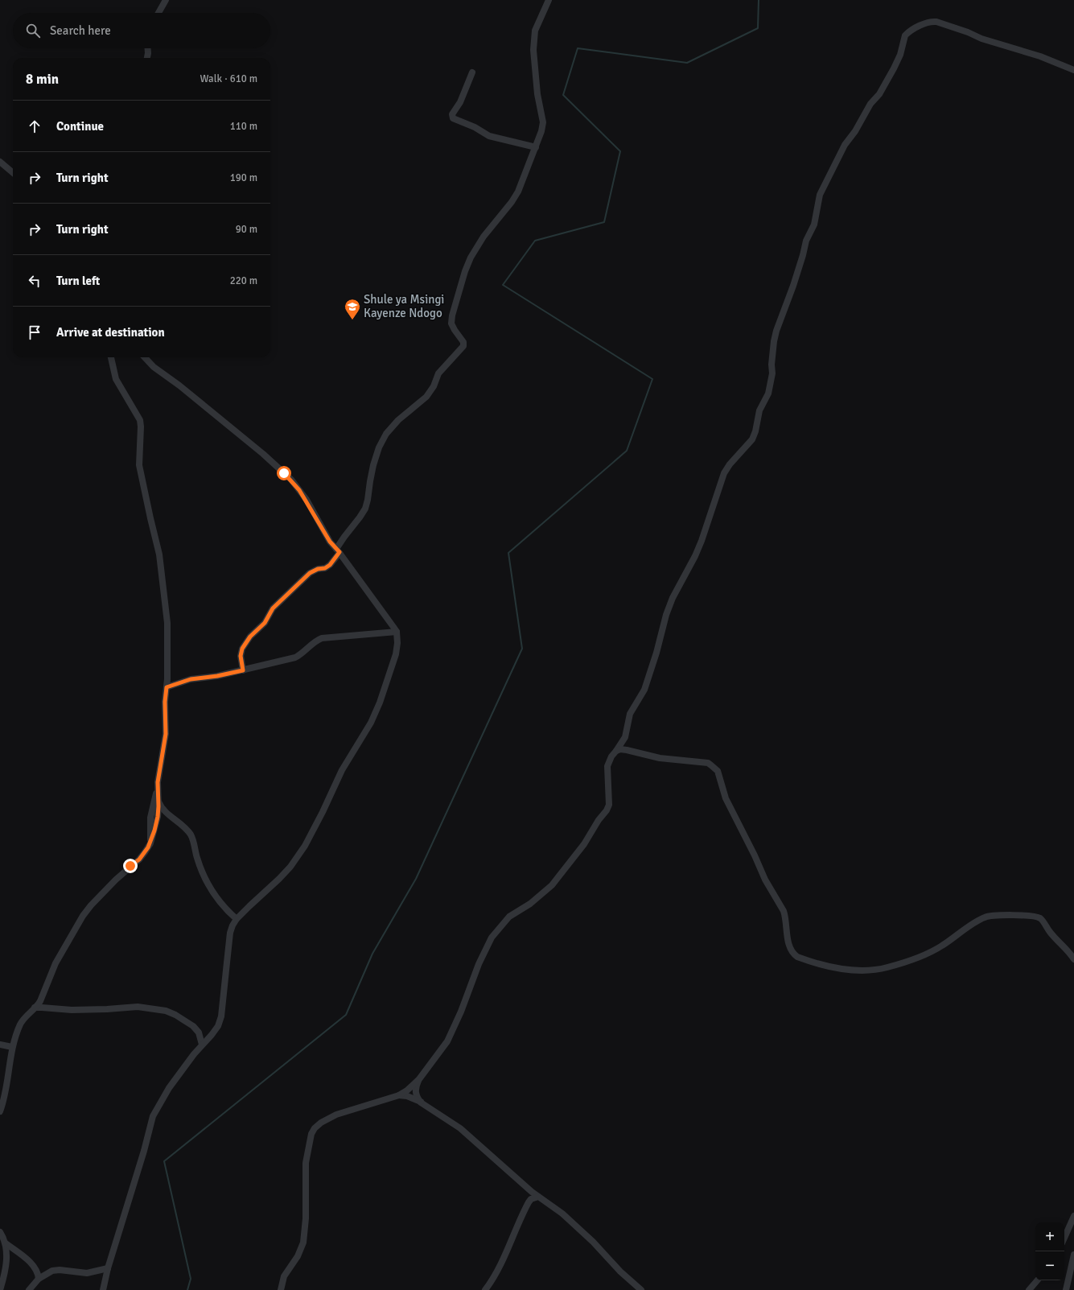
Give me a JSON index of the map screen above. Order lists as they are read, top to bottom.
{
  "places": {
    "school or university": ["Shule ya Msingi Kayenze Ndogo"]
  },
  "page": {
    "search": "Search here",
    "heading": ["8 min", "Walk · 610 m"],
    "list": [
      ["Continue", "110 m"],
      ["Turn right", "190 m"],
      ["Turn right", "90 m"],
      ["Turn left", "220 m"],
      "Arrive at destination"
    ],
    "map_buttons": ["+", "−"]
  }
}
